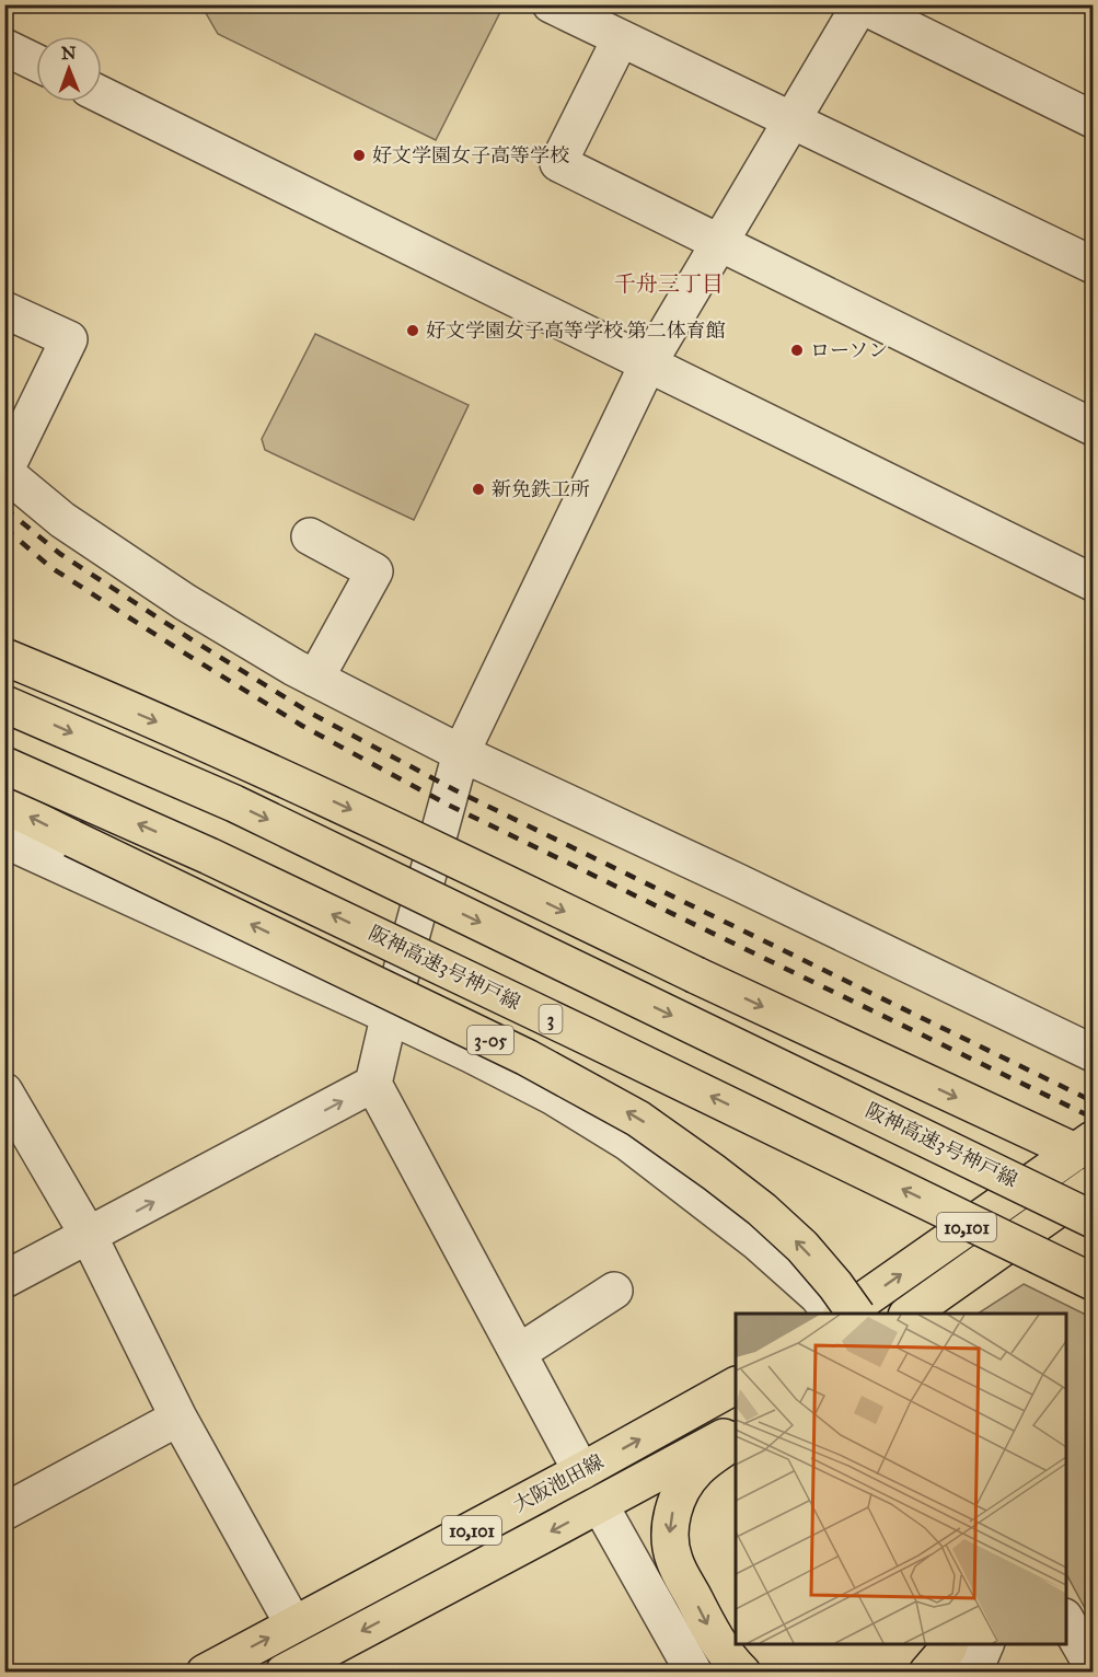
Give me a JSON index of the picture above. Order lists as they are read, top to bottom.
{
  "streets": {
    "main road": [
      "阪神高速3号神戸線",
      "3",
      "3-05",
      "10,101",
      "大阪池田線"
    ]
  },
  "districts": ["千舟三丁目"],
  "places": [
    "好文学園女子高等学校",
    "好文学園女子高等学校 第二体育館",
    "ローソン",
    "新免鉄工所"
  ],
  "north": "top"
}
